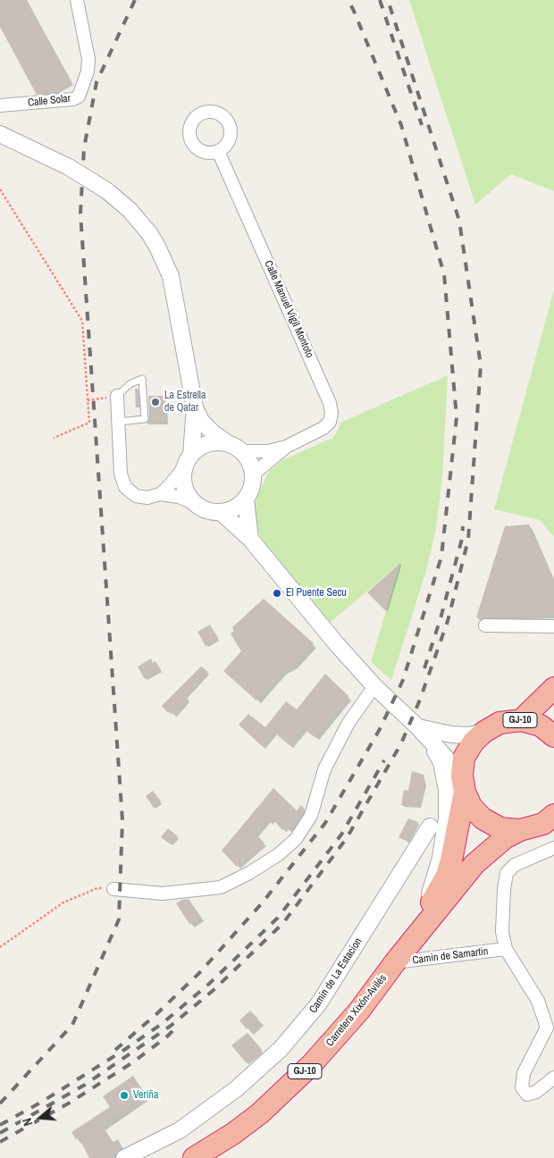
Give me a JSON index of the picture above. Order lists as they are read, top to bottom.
{
  "streets": {
    "highway": ["GJ-10", "Carretera Xixón-Avilés"],
    "street": [
      "Calle Solar",
      "Calle Manuel Vigil Montoto",
      "Camin de Samartin",
      "Camín de La Estacion"
    ]
  },
  "crossings": [
    ["GJ-10", "Carretera Xixón-Avilés"],
    ["Camin de Samartin", "Carretera Xixón-Avilés"]
  ],
  "places": ["La Estrella de Qatar", "El Puente Secu", "Veriña"],
  "north": "left"
}
